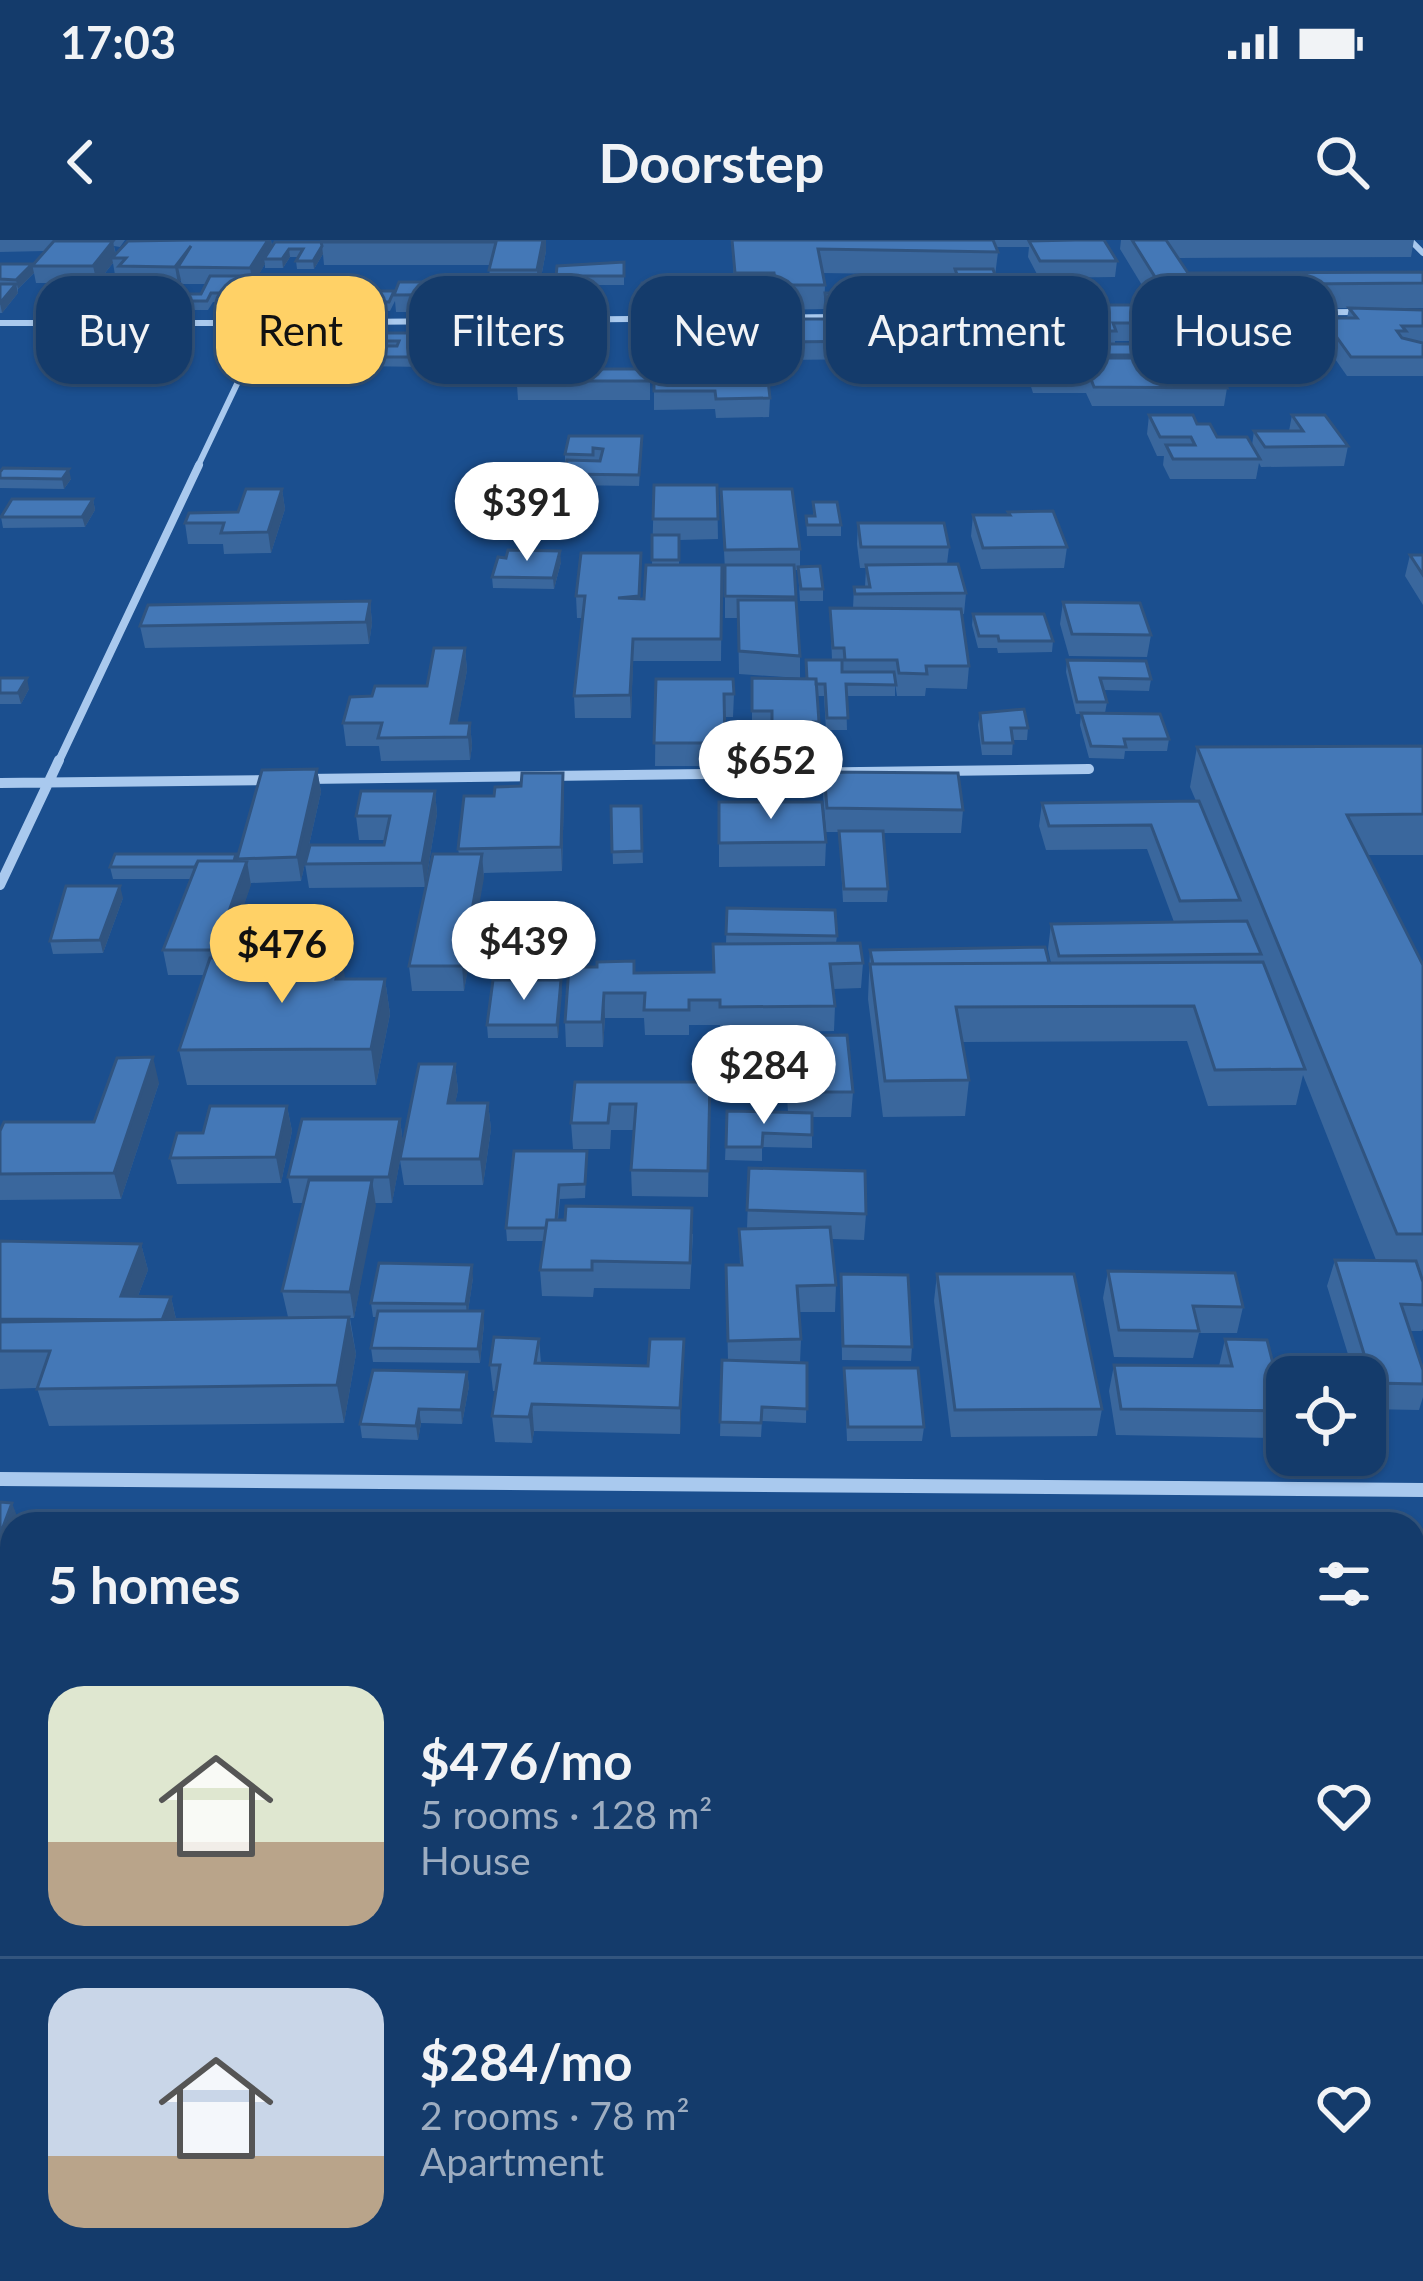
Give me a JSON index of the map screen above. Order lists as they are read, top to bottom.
{
  "page": {
    "status": "17:03",
    "header": "Doorstep",
    "chip": [
      "Buy",
      "Rent",
      "Filters",
      "New",
      "Apartment",
      "House"
    ],
    "price": [
      "$391",
      "$652",
      "$439",
      "$476",
      "$284"
    ],
    "heading": "5 homes",
    "list": [
      {
        "name": "$476/mo",
        "note": "5 rooms · 128 m² · House"
      },
      {
        "name": "$284/mo",
        "note": "2 rooms · 78 m² · Apartment"
      }
    ]
  }
}
